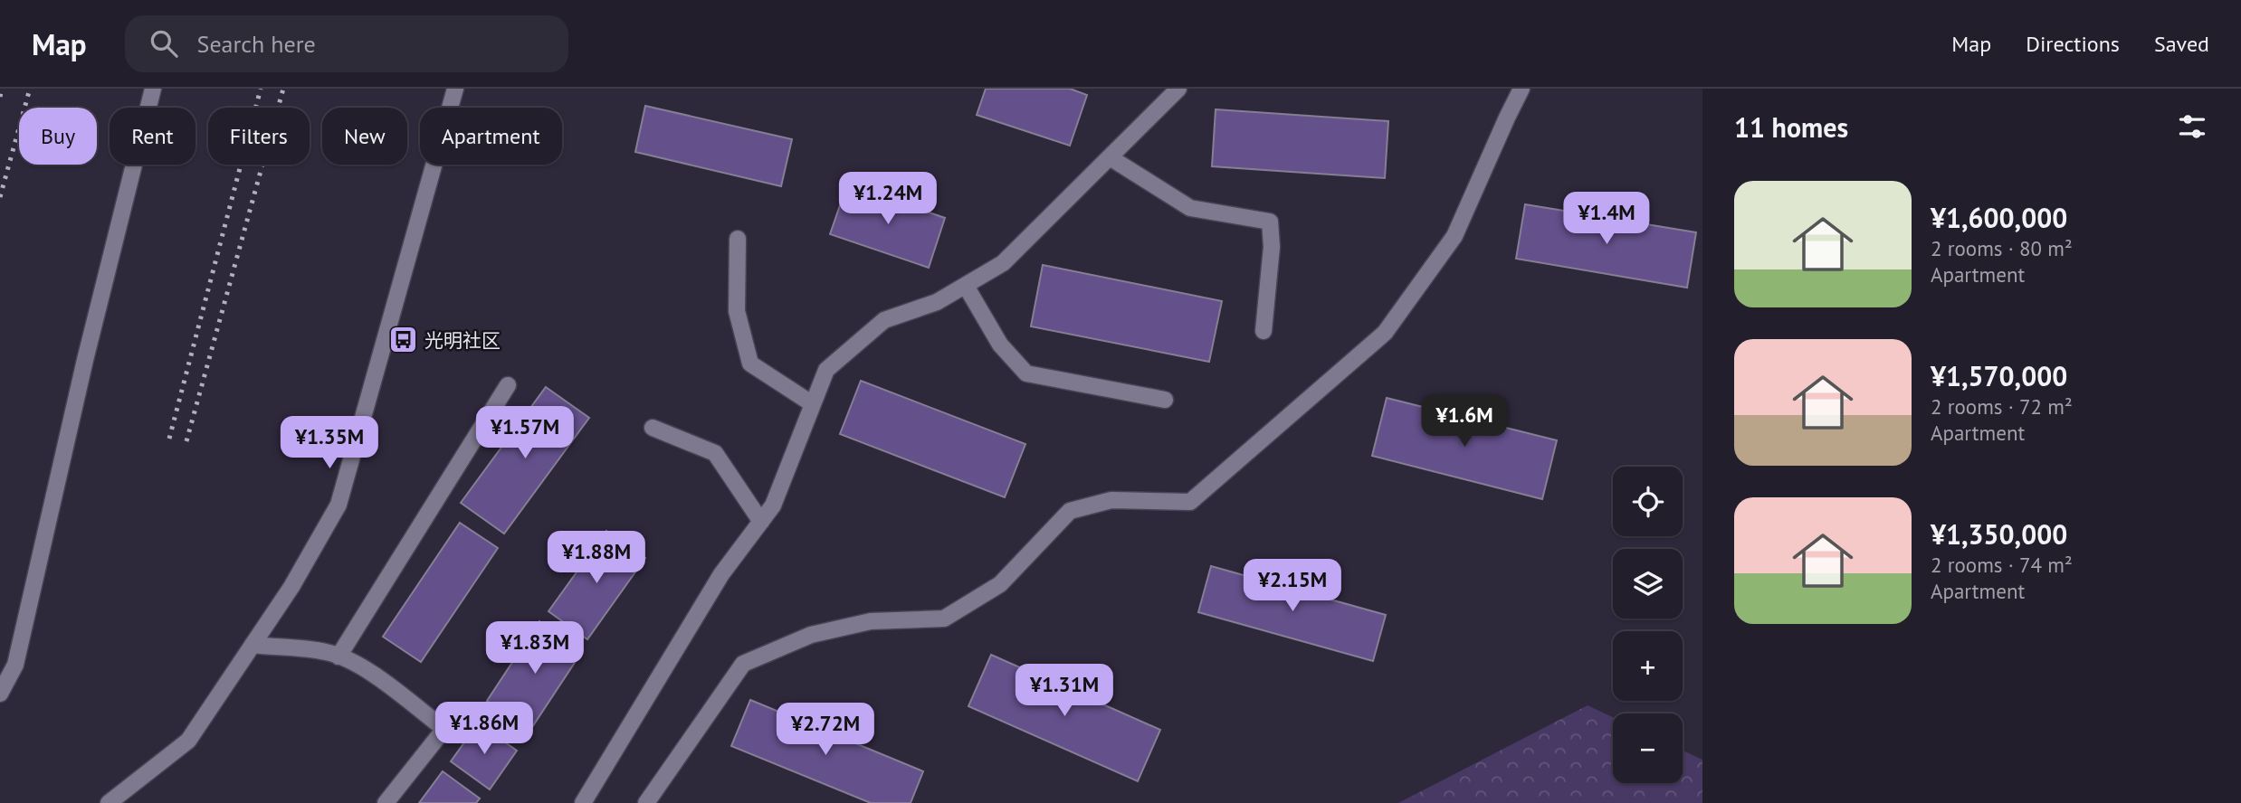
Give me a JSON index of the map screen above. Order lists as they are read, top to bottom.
{
  "places": {
    "bus stop": ["光明社区"]
  },
  "page": {
    "header": "Map",
    "search": "Search here",
    "nav": ["Map", "Directions", "Saved"],
    "heading": "11 homes",
    "chip": [
      "Buy",
      "Rent",
      "Filters",
      "New",
      "Apartment"
    ],
    "list": [
      {
        "name": "¥1,600,000",
        "note": "2 rooms · 80 m² · Apartment"
      },
      {
        "name": "¥1,570,000",
        "note": "2 rooms · 72 m² · Apartment"
      },
      {
        "name": "¥1,350,000",
        "note": "2 rooms · 74 m² · Apartment"
      }
    ],
    "price": [
      "¥1.24M",
      "¥1.4M",
      "¥1.6M",
      "¥1.57M",
      "¥1.35M",
      "¥1.88M",
      "¥2.15M",
      "¥1.83M",
      "¥1.31M",
      "¥1.86M",
      "¥2.72M"
    ],
    "map_buttons": ["+", "−"]
  }
}
